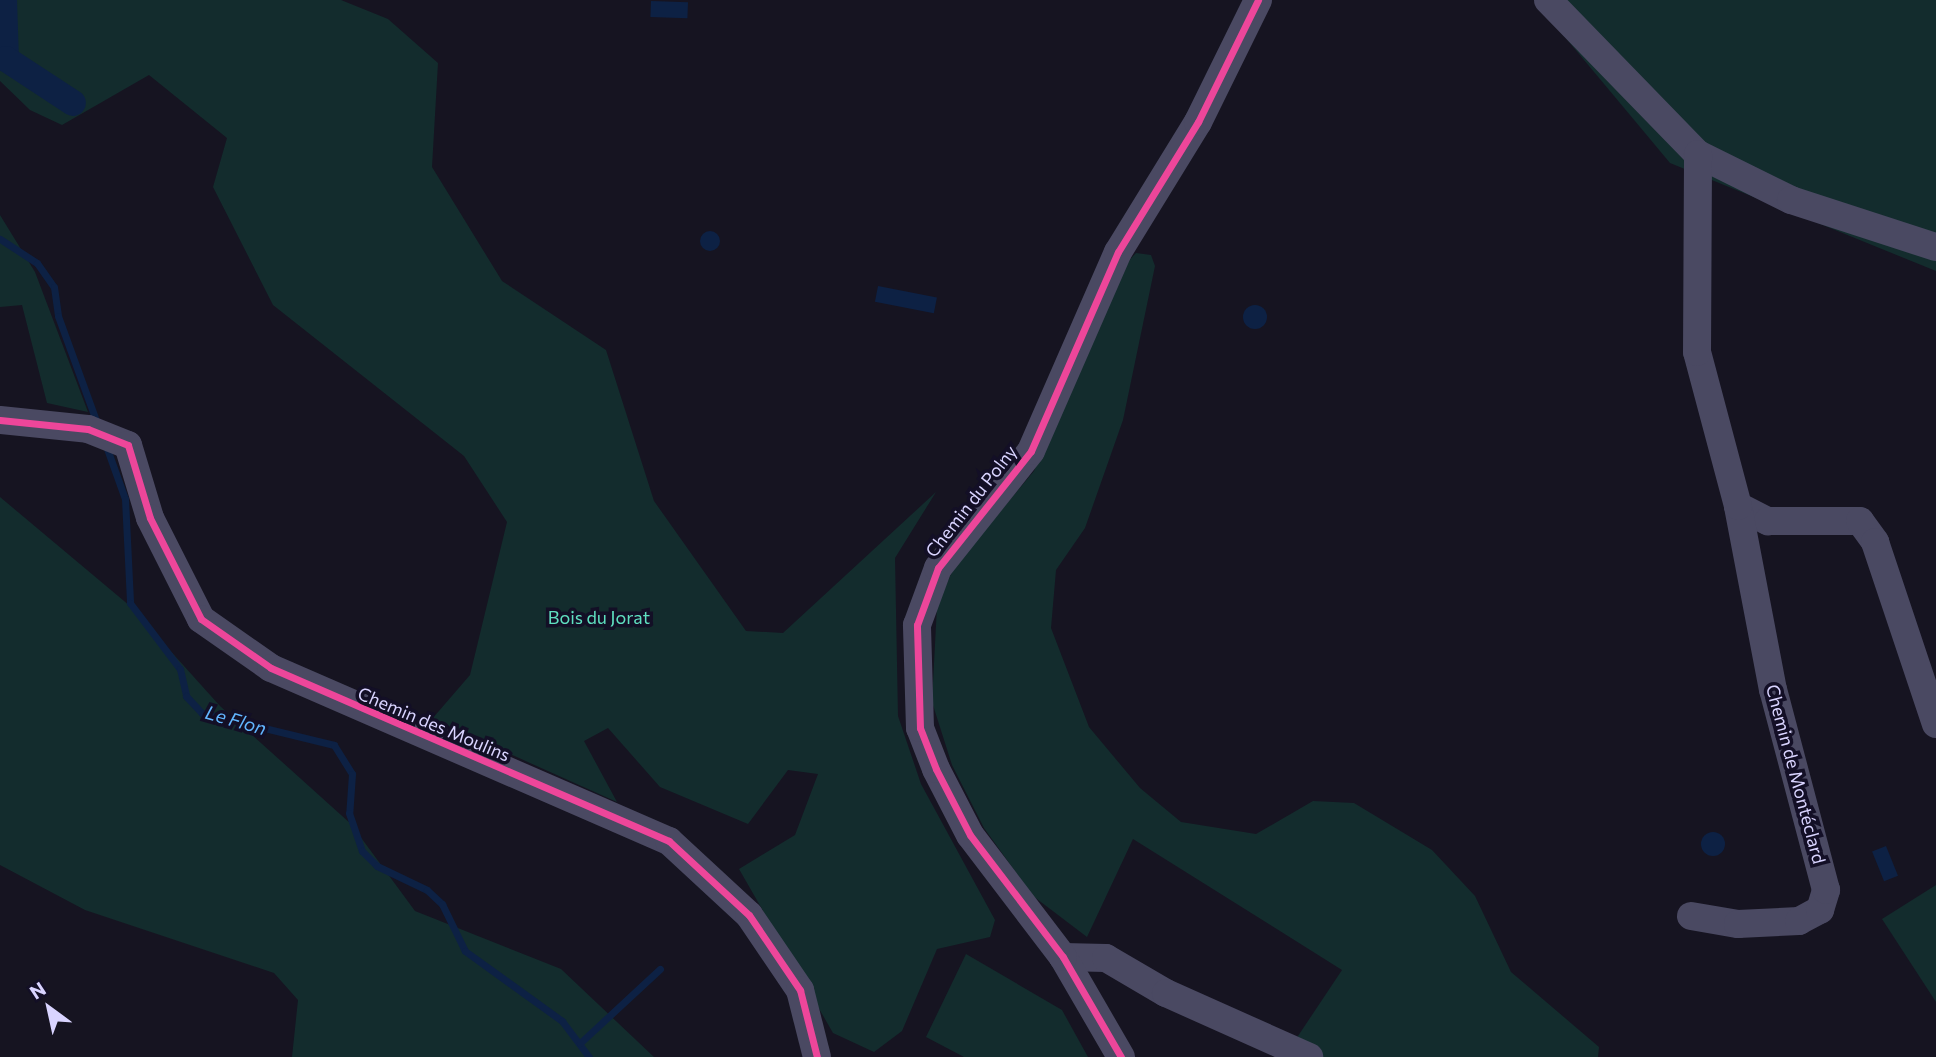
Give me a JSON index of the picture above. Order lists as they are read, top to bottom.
{
  "streets": {
    "street": ["Chemin du Polny", "Chemin des Moulins", "Chemin de Montéclard"]
  },
  "water": ["Le Flon"],
  "parks": ["Bois du Jorat"],
  "north": "top left"
}
